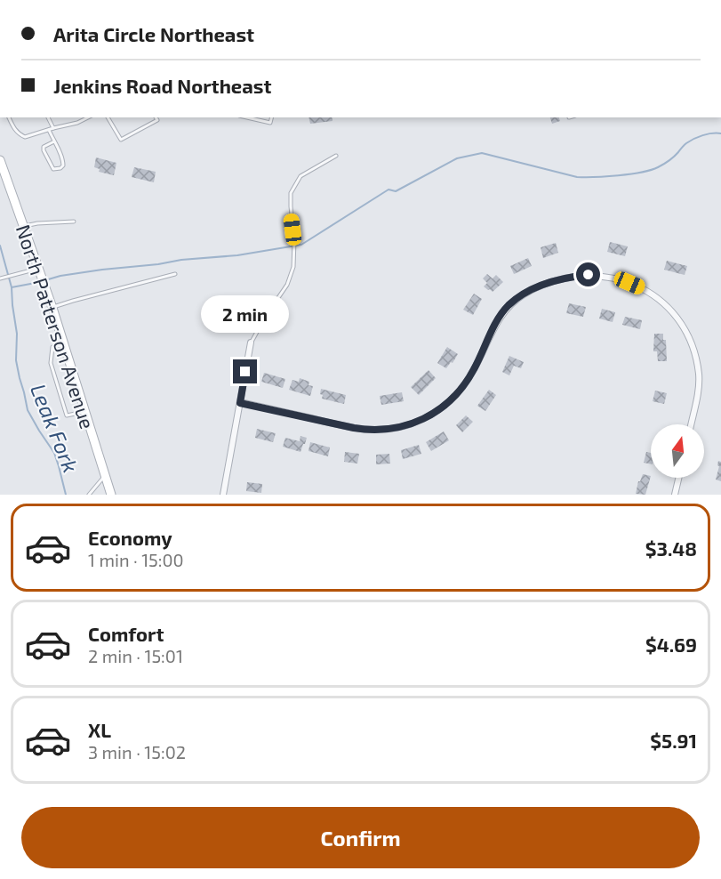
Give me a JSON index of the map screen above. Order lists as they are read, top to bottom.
{
  "streets": {
    "main road": ["North Patterson Avenue"]
  },
  "water": ["Leak Fork"],
  "north": "top",
  "page": {
    "banner": ["Arita Circle Northeast", "Jenkins Road Northeast"],
    "bubble": "2 min",
    "list": [
      {
        "name": "Economy",
        "note": "1 min · 15:00",
        "value": "$3.48"
      },
      {
        "name": "Comfort",
        "note": "2 min · 15:01",
        "value": "$4.69"
      },
      {
        "name": "XL",
        "note": "3 min · 15:02",
        "value": "$5.91"
      }
    ],
    "buttons": "Confirm"
  }
}
